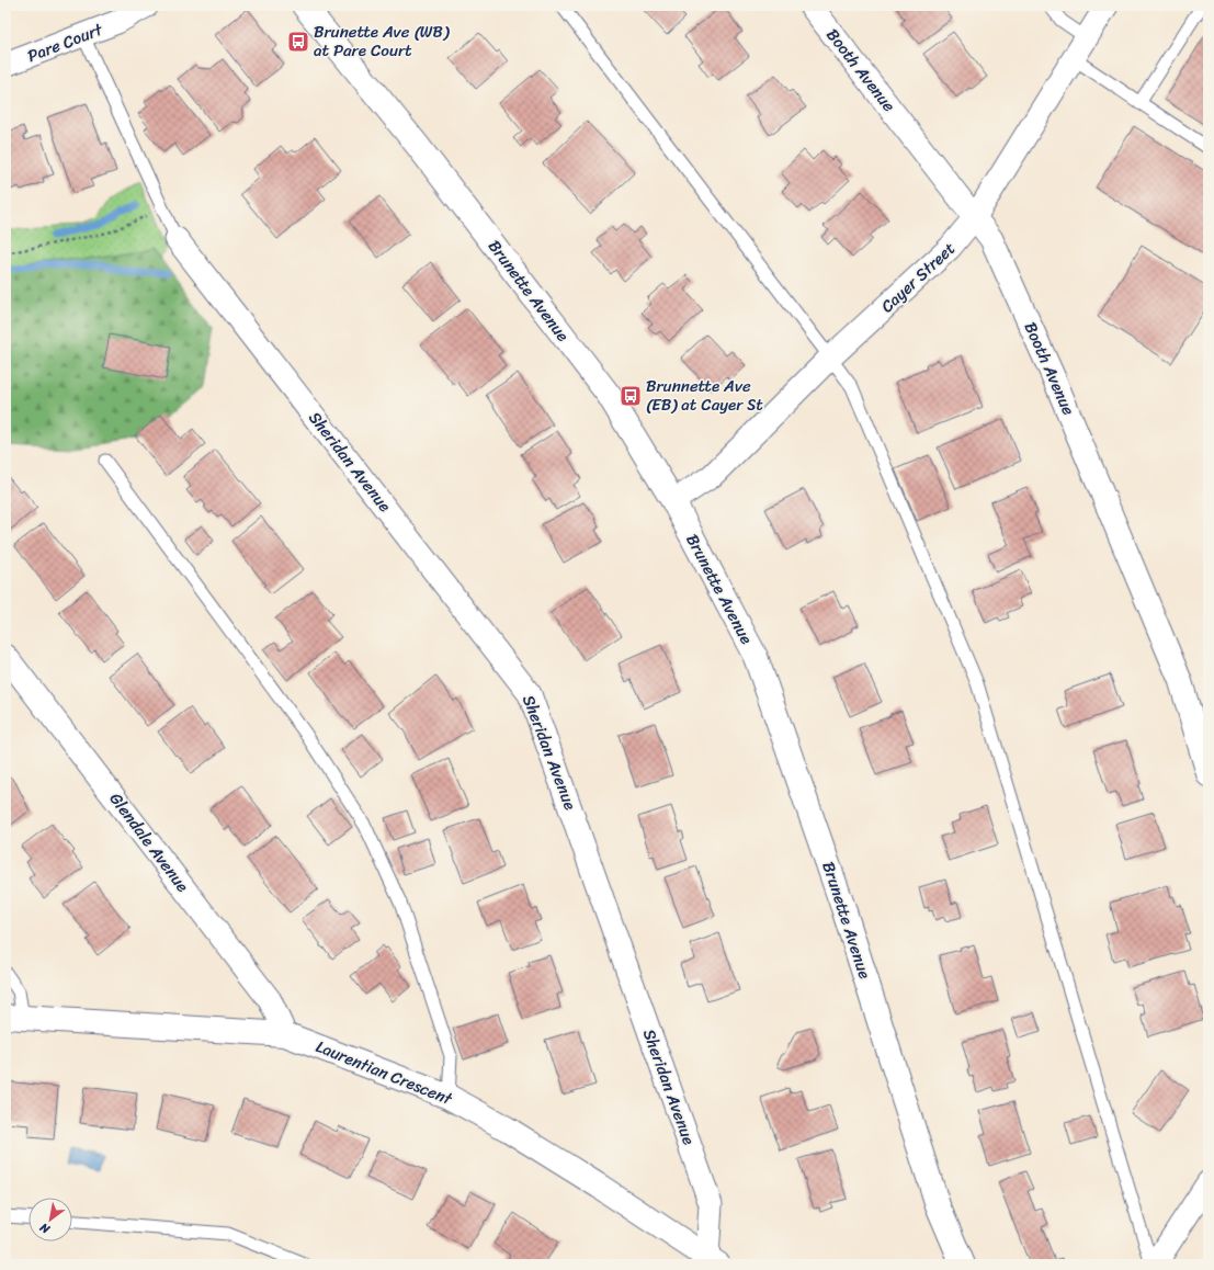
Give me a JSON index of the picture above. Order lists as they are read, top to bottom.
{
  "streets": {
    "main road": ["Brunette Avenue", "Laurentian Crescent"],
    "street": [
      "Pare Court",
      "Booth Avenue",
      "Cayer Street",
      "Sheridan Avenue",
      "Glendale Avenue"
    ]
  },
  "crossings": [
    ["Booth Avenue", "Cayer Street"],
    ["Cayer Street", "Brunette Avenue"],
    ["Sheridan Avenue", "Laurentian Crescent"],
    ["Glendale Avenue", "Laurentian Crescent"]
  ],
  "places": {
    "bus stop": ["Brunette Ave (WB) at Pare Court", "Brunnette Ave (EB) at Cayer St"]
  },
  "north": "bottom left"
}
